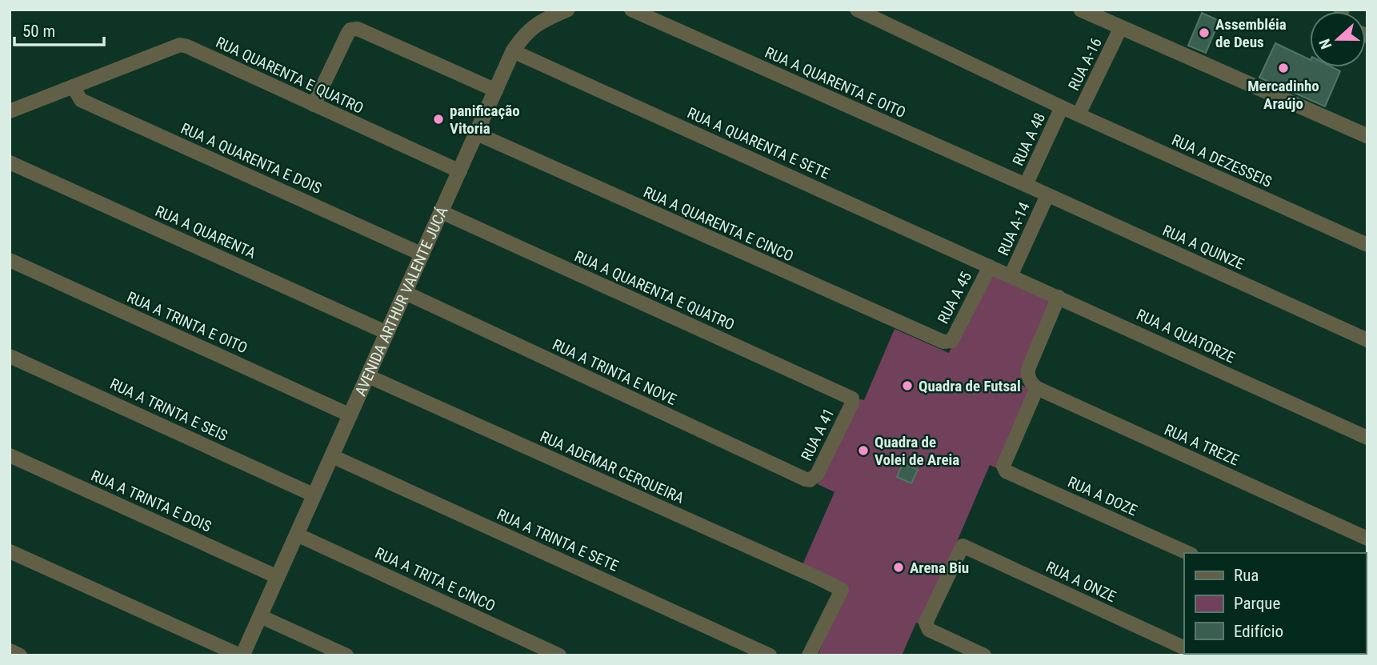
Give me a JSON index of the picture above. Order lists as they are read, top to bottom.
{
  "streets": {
    "street": [
      "RUA A-16",
      "RUA QUARENTA E QUATRO",
      "RUA A QUARENTA E OITO",
      "RUA A 48",
      "RUA A QUARENTA E SETE",
      "RUA A QUARENTA E DOIS",
      "RUA A DEZESSEIS",
      "RUA A QUARENTA E CINCO",
      "RUA A-14",
      "RUA A QUARENTA",
      "RUA A QUINZE",
      "RUA A QUARENTA E QUATRO",
      "RUA A 45",
      "AVENIDA ARTHUR VALENTE JUCÁ",
      "RUA A TRINTA E OITO",
      "RUA A QUATORZE",
      "RUA A TRINTA E NOVE",
      "RUA A TRINTA E SEIS",
      "RUA A 41",
      "RUA A TREZE",
      "RUA ADEMAR CERQUEIRA",
      "RUA A DOZE",
      "RUA A TRINTA E DOIS",
      "RUA A TRINTA E SETE",
      "RUA A TRITA E CINCO",
      "RUA A ONZE"
    ]
  },
  "crossings": [
    ["RUA A-16", "RUA A DEZESSEIS"],
    ["RUA QUARENTA E QUATRO", "RUA A QUARENTA E DOIS"],
    ["RUA QUARENTA E QUATRO", "AVENIDA ARTHUR VALENTE JUCÁ"],
    ["RUA A QUARENTA E OITO", "RUA A 48"],
    ["RUA A QUARENTA E OITO", "RUA A QUINZE"],
    ["RUA A 48", "RUA A DEZESSEIS"],
    ["RUA A 48", "RUA A QUINZE"],
    ["RUA A QUARENTA E SETE", "RUA A 45"],
    ["RUA A QUARENTA E SETE", "AVENIDA ARTHUR VALENTE JUCÁ"],
    ["RUA A QUARENTA E SETE", "RUA A QUATORZE"],
    ["RUA A QUARENTA E DOIS", "AVENIDA ARTHUR VALENTE JUCÁ"],
    ["RUA A QUARENTA E CINCO", "RUA A 45"],
    ["RUA A QUARENTA E CINCO", "AVENIDA ARTHUR VALENTE JUCÁ"],
    ["RUA A-14", "RUA A QUINZE"],
    ["RUA A-14", "RUA A QUATORZE"],
    ["RUA A QUARENTA", "AVENIDA ARTHUR VALENTE JUCÁ"],
    ["RUA A QUARENTA E QUATRO", "AVENIDA ARTHUR VALENTE JUCÁ"],
    ["RUA A QUARENTA E QUATRO", "RUA A 41"],
    ["RUA A 45", "RUA A QUATORZE"],
    ["AVENIDA ARTHUR VALENTE JUCÁ", "RUA A TRINTA E OITO"],
    ["AVENIDA ARTHUR VALENTE JUCÁ", "RUA A TRINTA E NOVE"],
    ["AVENIDA ARTHUR VALENTE JUCÁ", "RUA A TRINTA E SEIS"],
    ["AVENIDA ARTHUR VALENTE JUCÁ", "RUA ADEMAR CERQUEIRA"],
    ["AVENIDA ARTHUR VALENTE JUCÁ", "RUA A TRINTA E DOIS"],
    ["AVENIDA ARTHUR VALENTE JUCÁ", "RUA A TRINTA E SETE"],
    ["AVENIDA ARTHUR VALENTE JUCÁ", "RUA A TRITA E CINCO"],
    ["RUA A TRINTA E NOVE", "RUA A 41"],
    ["RUA A TREZE", "RUA A DOZE"]
  ],
  "places": [
    "Assembléia de Deus",
    "Mercadinho Araújo",
    "panificação Vitoria",
    "Quadra de Futsal",
    "Quadra de Volei de Areia",
    "Arena Biu"
  ],
  "legend": ["Rua", "Parque", "Edifício"],
  "scale_bar": "50 m",
  "north": "left"
}
